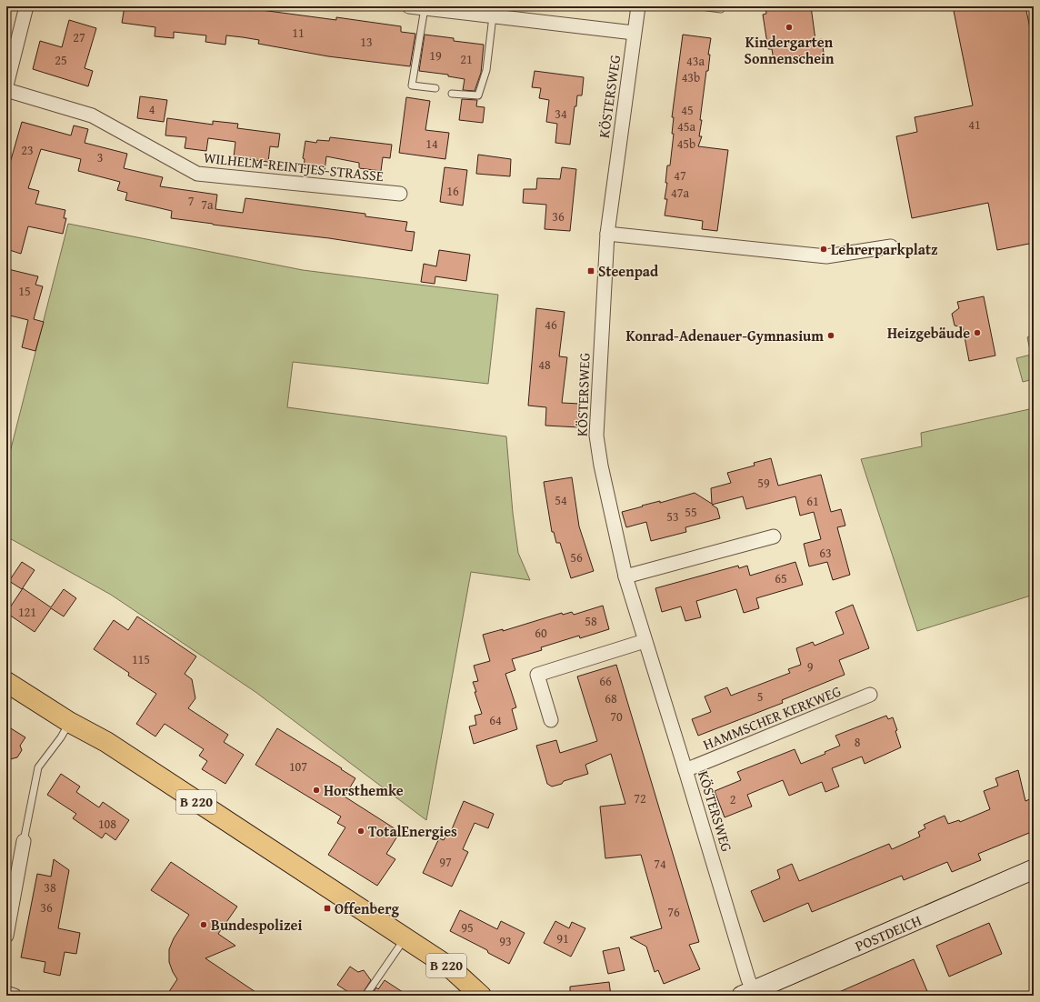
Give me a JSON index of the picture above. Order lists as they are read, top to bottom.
{
  "streets": {
    "main road": ["B 220", "POSTDEICH"],
    "street": ["KÖSTERSWEG", "WILHELM-REINTJES-STRASSE", "HAMMSCHER KERKWEG"]
  },
  "crossings": [
    ["KÖSTERSWEG", "HAMMSCHER KERKWEG"],
    ["KÖSTERSWEG", "POSTDEICH"]
  ],
  "places": {
    "other": [
      "Kindergarten Sonnenschein",
      "Lehrerparkplatz",
      "Heizgebäude",
      "Konrad-Adenauer-Gymnasium",
      "Horsthemke",
      "TotalEnergies",
      "Bundespolizei"
    ],
    "transit": ["Steenpad", "Offenberg"]
  },
  "house_numbers": [
    "11",
    "27",
    "13",
    "19",
    "21",
    "25",
    "43a",
    "43b",
    "4",
    "45",
    "34",
    "41",
    "45a",
    "14",
    "45b",
    "23",
    "3",
    "47",
    "16",
    "47a",
    "7",
    "7a",
    "36",
    "15",
    "46",
    "48",
    "59",
    "54",
    "61",
    "55",
    "53",
    "63",
    "56",
    "65",
    "121",
    "58",
    "60",
    "115",
    "9",
    "66",
    "5",
    "68",
    "70",
    "64",
    "8",
    "107",
    "72",
    "2",
    "108",
    "97",
    "74",
    "38",
    "36",
    "76",
    "95",
    "91",
    "93"
  ]
}
